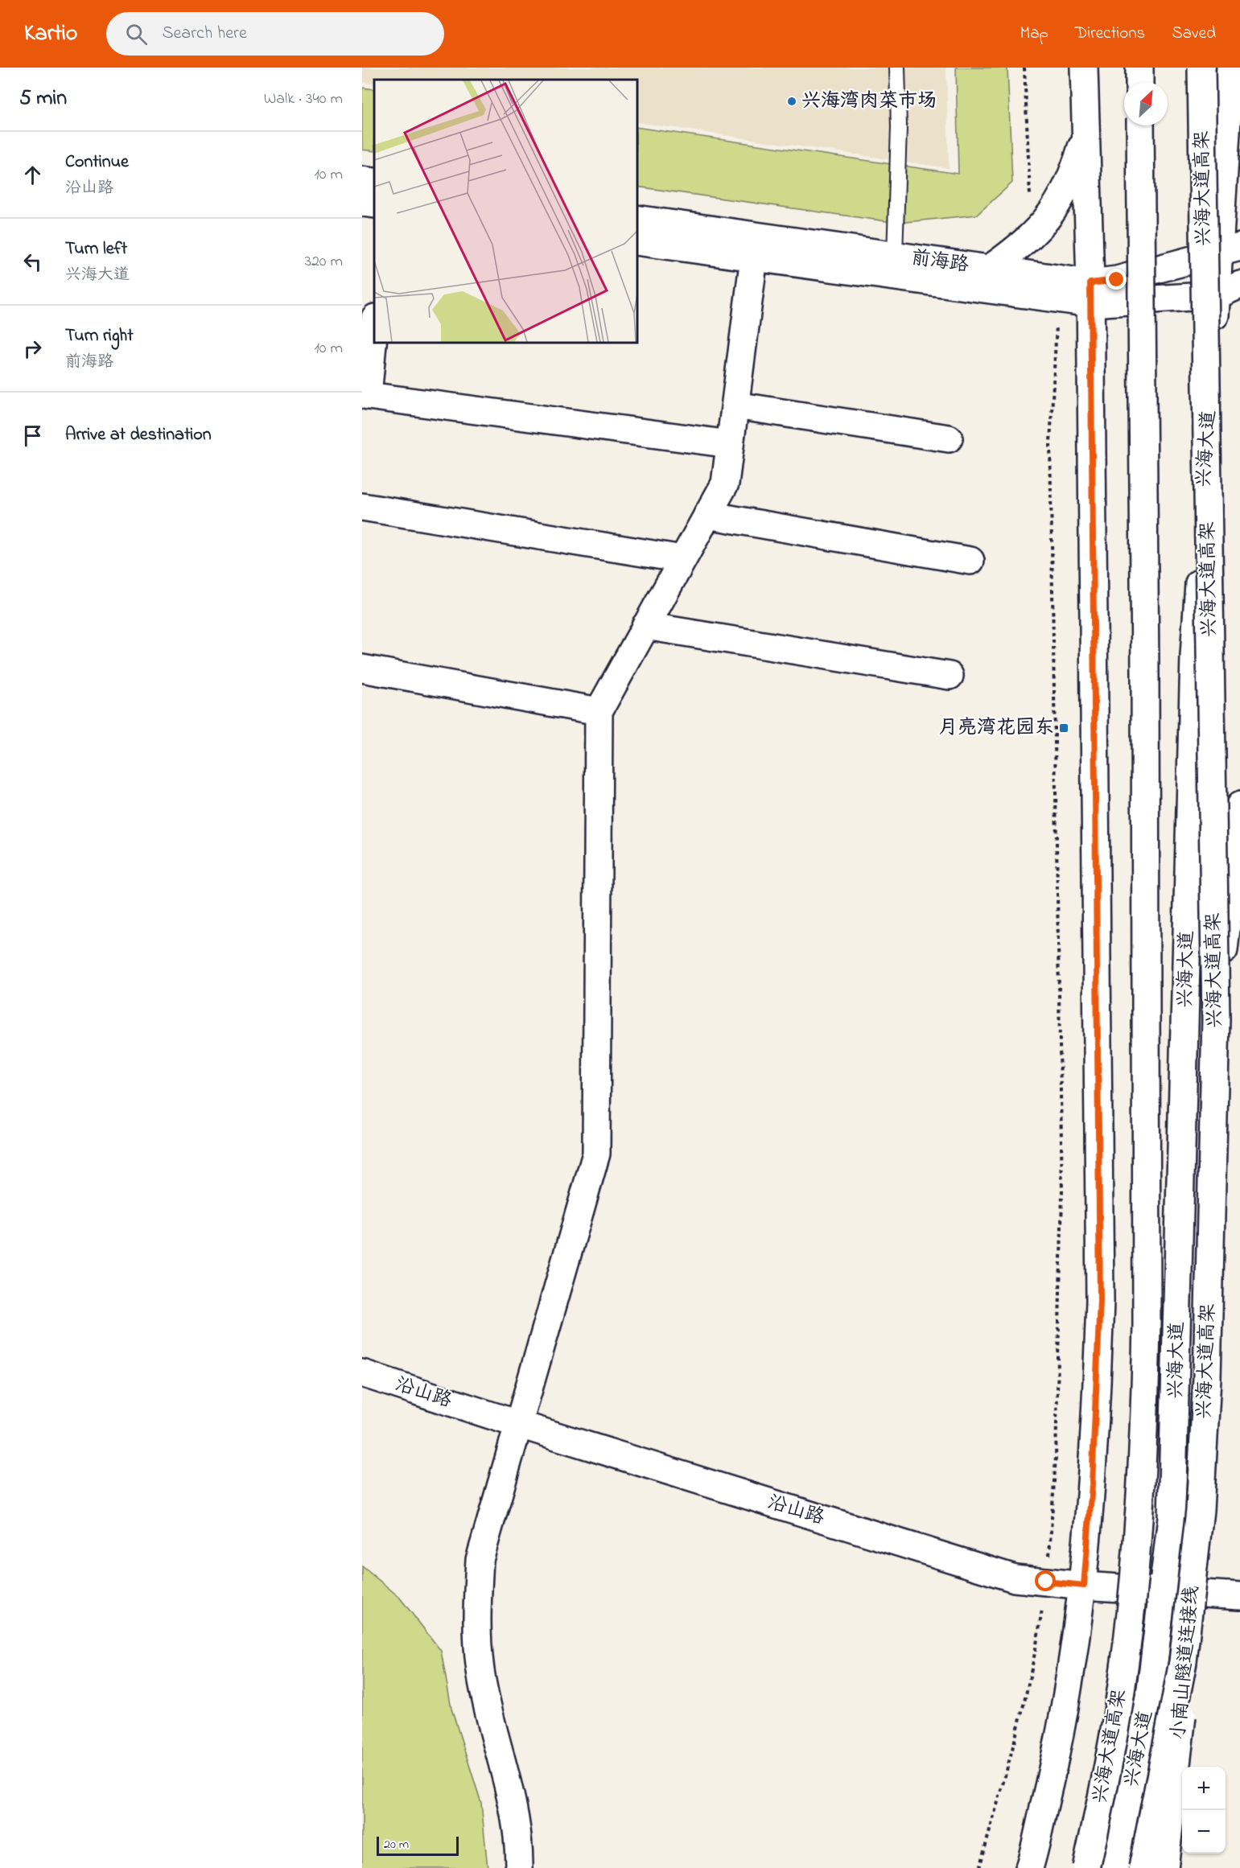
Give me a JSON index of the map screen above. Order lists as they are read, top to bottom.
{
  "streets": {
    "street": [
      "兴海大道高架",
      "前海路",
      "兴海大道",
      "沿山路",
      "小南山隧道连接线"
    ]
  },
  "crossings": [
    ["兴海大道高架", "小南山隧道连接线"],
    ["前海路", "兴海大道"],
    ["兴海大道", "沿山路"]
  ],
  "places": {
    "other": ["兴海湾肉菜市场"],
    "transit": ["月亮湾花园东"]
  },
  "scale_bar": "20 m",
  "north": "top right",
  "page": {
    "header": "Kartio",
    "search": "Search here",
    "nav": ["Map", "Directions", "Saved"],
    "heading": ["5 min", "Walk · 340 m"],
    "list": [
      ["Continue", "沿山路", "10 m"],
      ["Turn left", "兴海大道", "320 m"],
      ["Turn right", "前海路", "10 m"],
      "Arrive at destination"
    ],
    "map_buttons": ["+", "−"],
    "scale": "20 m"
  }
}
